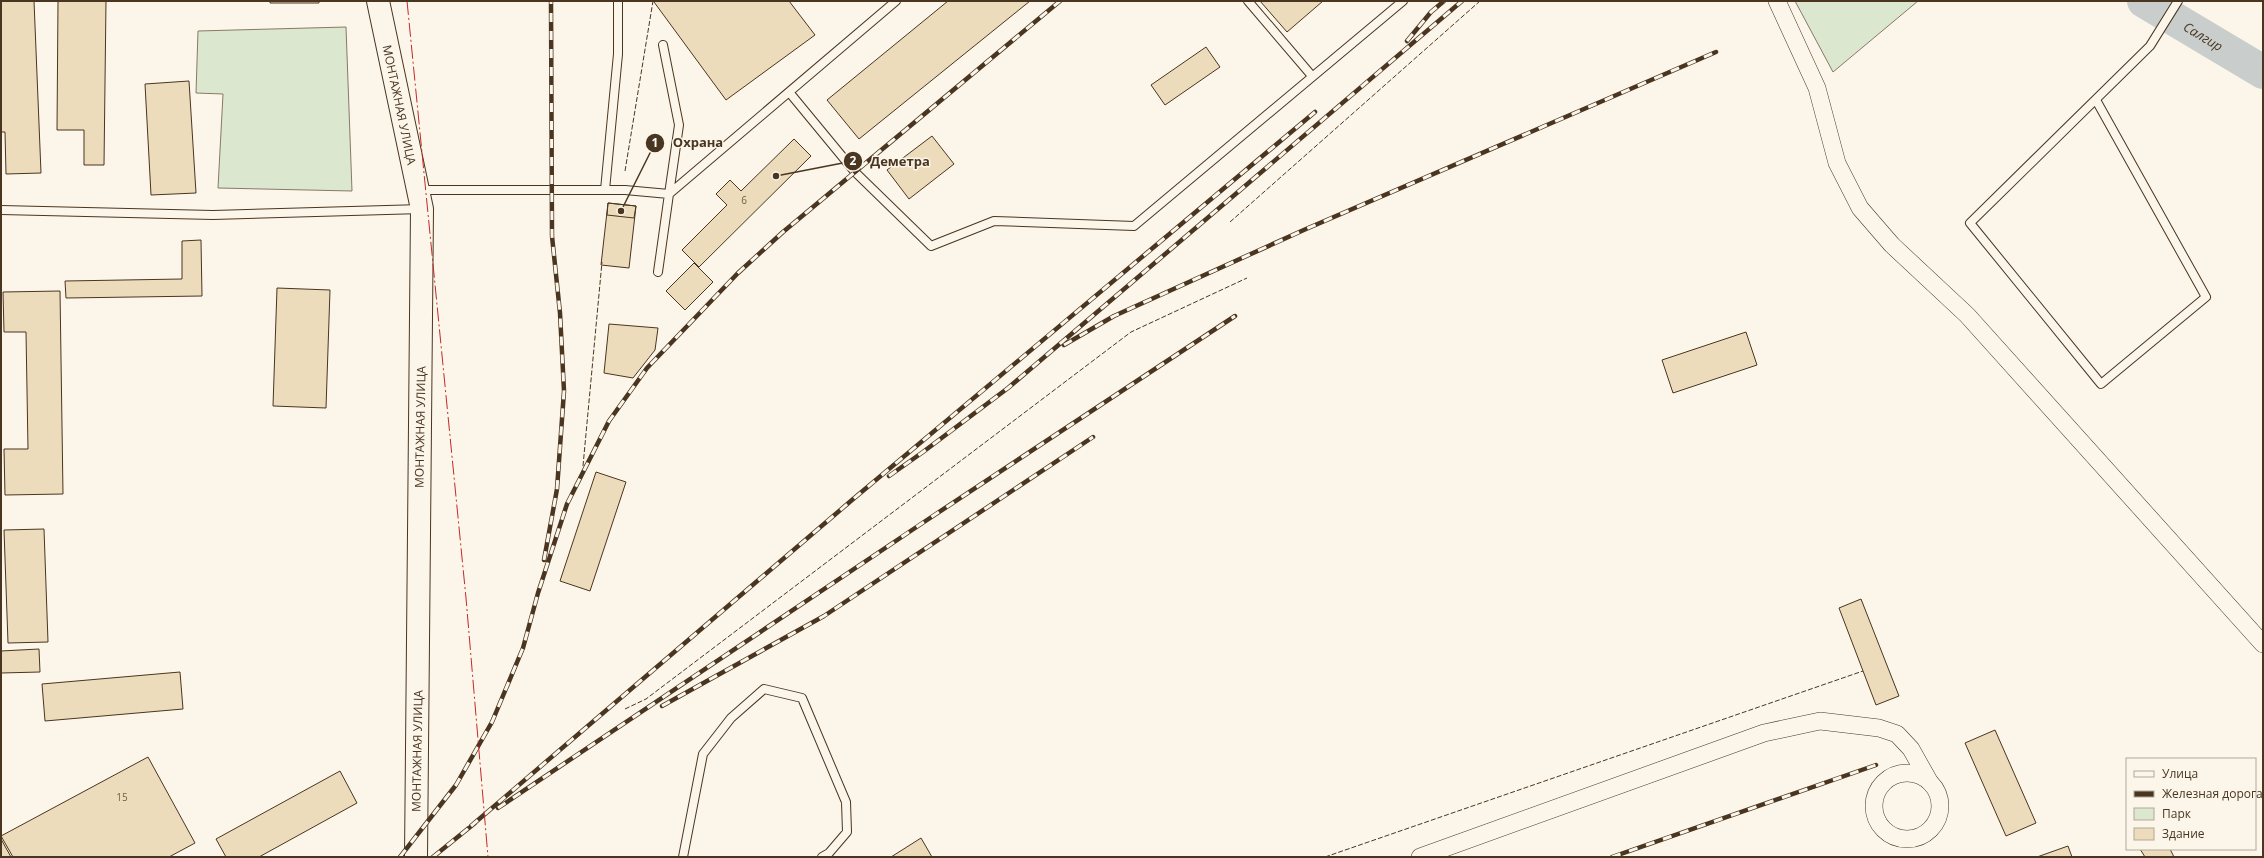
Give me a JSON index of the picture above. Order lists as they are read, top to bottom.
{
  "streets": {
    "street": ["МОНТАЖНАЯ УЛИЦА"]
  },
  "water": ["Салгир"],
  "places": ["Деметра", "Охрана"],
  "house_numbers": ["6", "15"],
  "legend": [
    "Улица",
    "Железная дорога",
    "Парк",
    "Здание"
  ]
}
